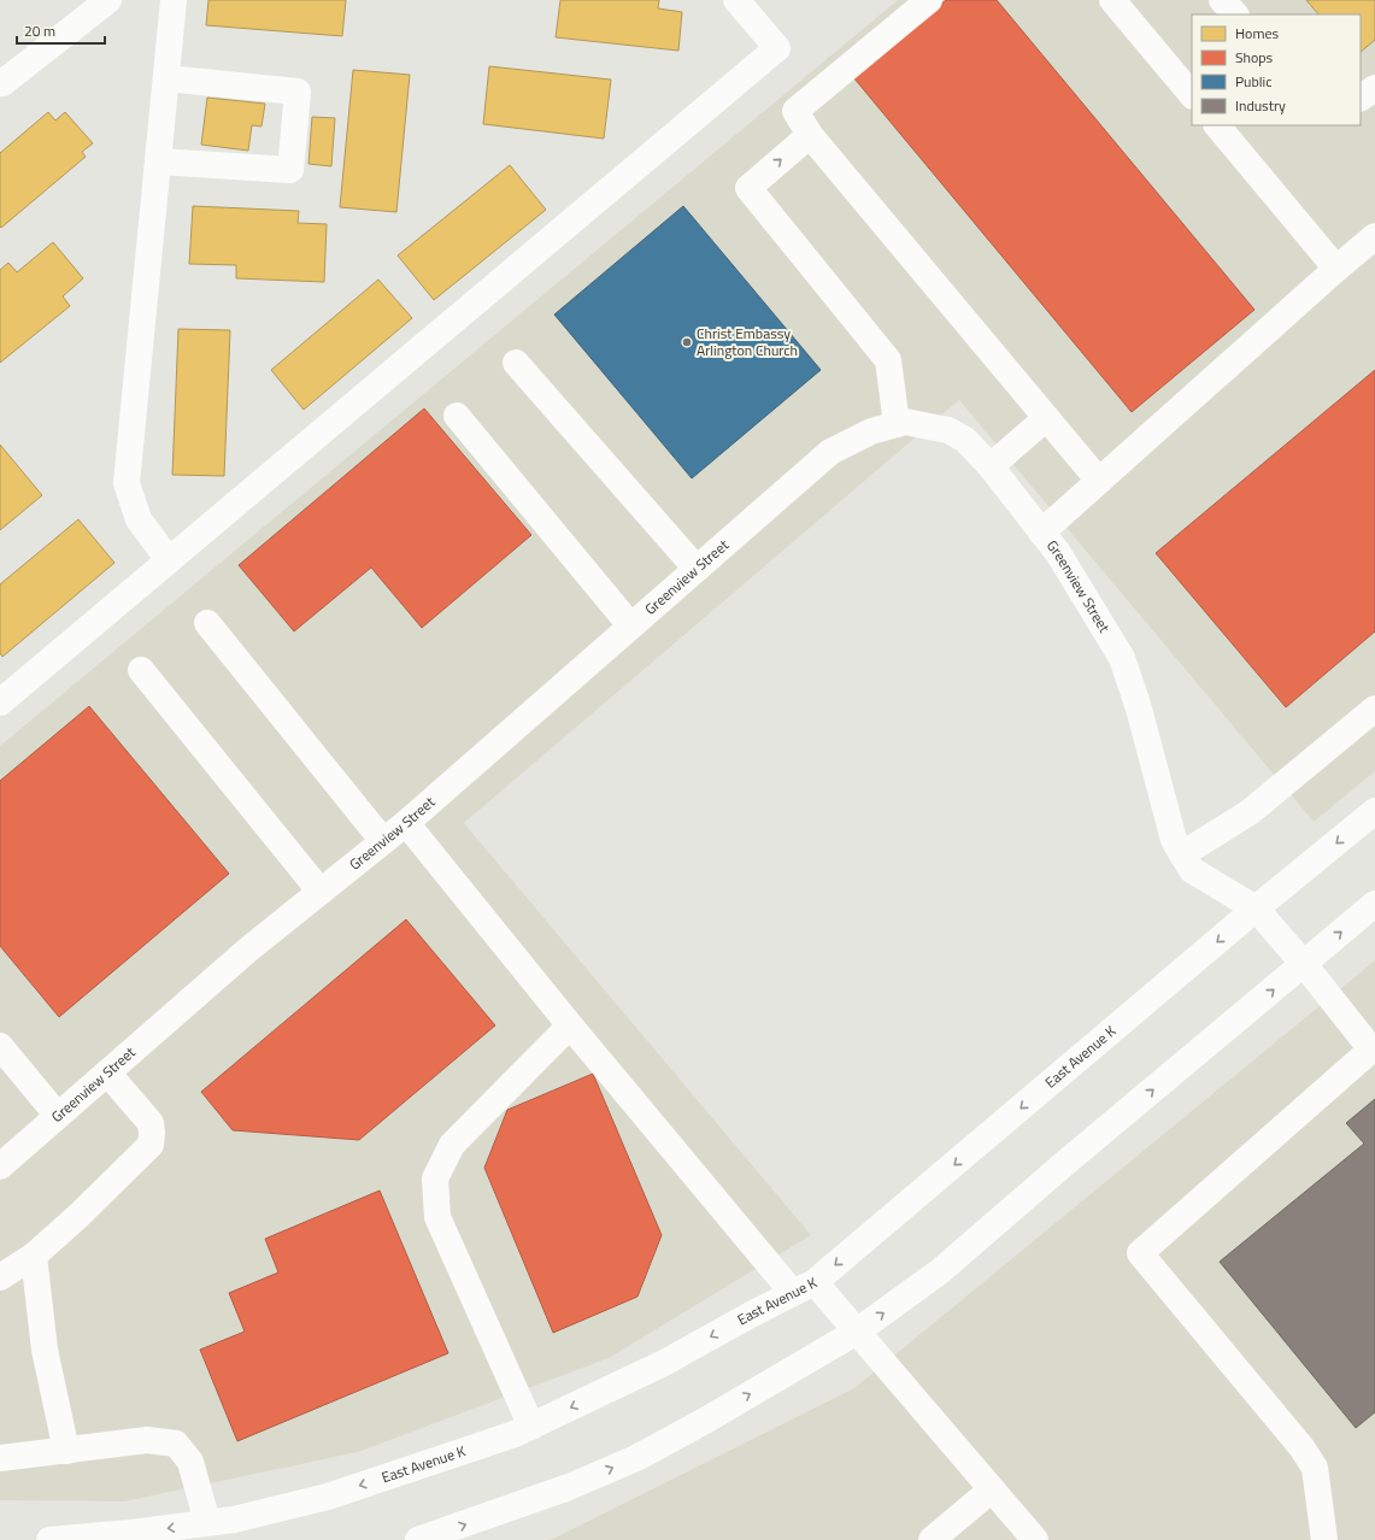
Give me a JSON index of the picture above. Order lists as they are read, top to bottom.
{
  "streets": {
    "street": ["Greenview Street", "East Avenue K"]
  },
  "crossings": [
    ["Greenview Street", "East Avenue K"]
  ],
  "places": ["Christ Embassy Arlington Church"],
  "legend": [
    "Homes",
    "Shops",
    "Public",
    "Industry"
  ],
  "scale_bar": "20 m"
}
